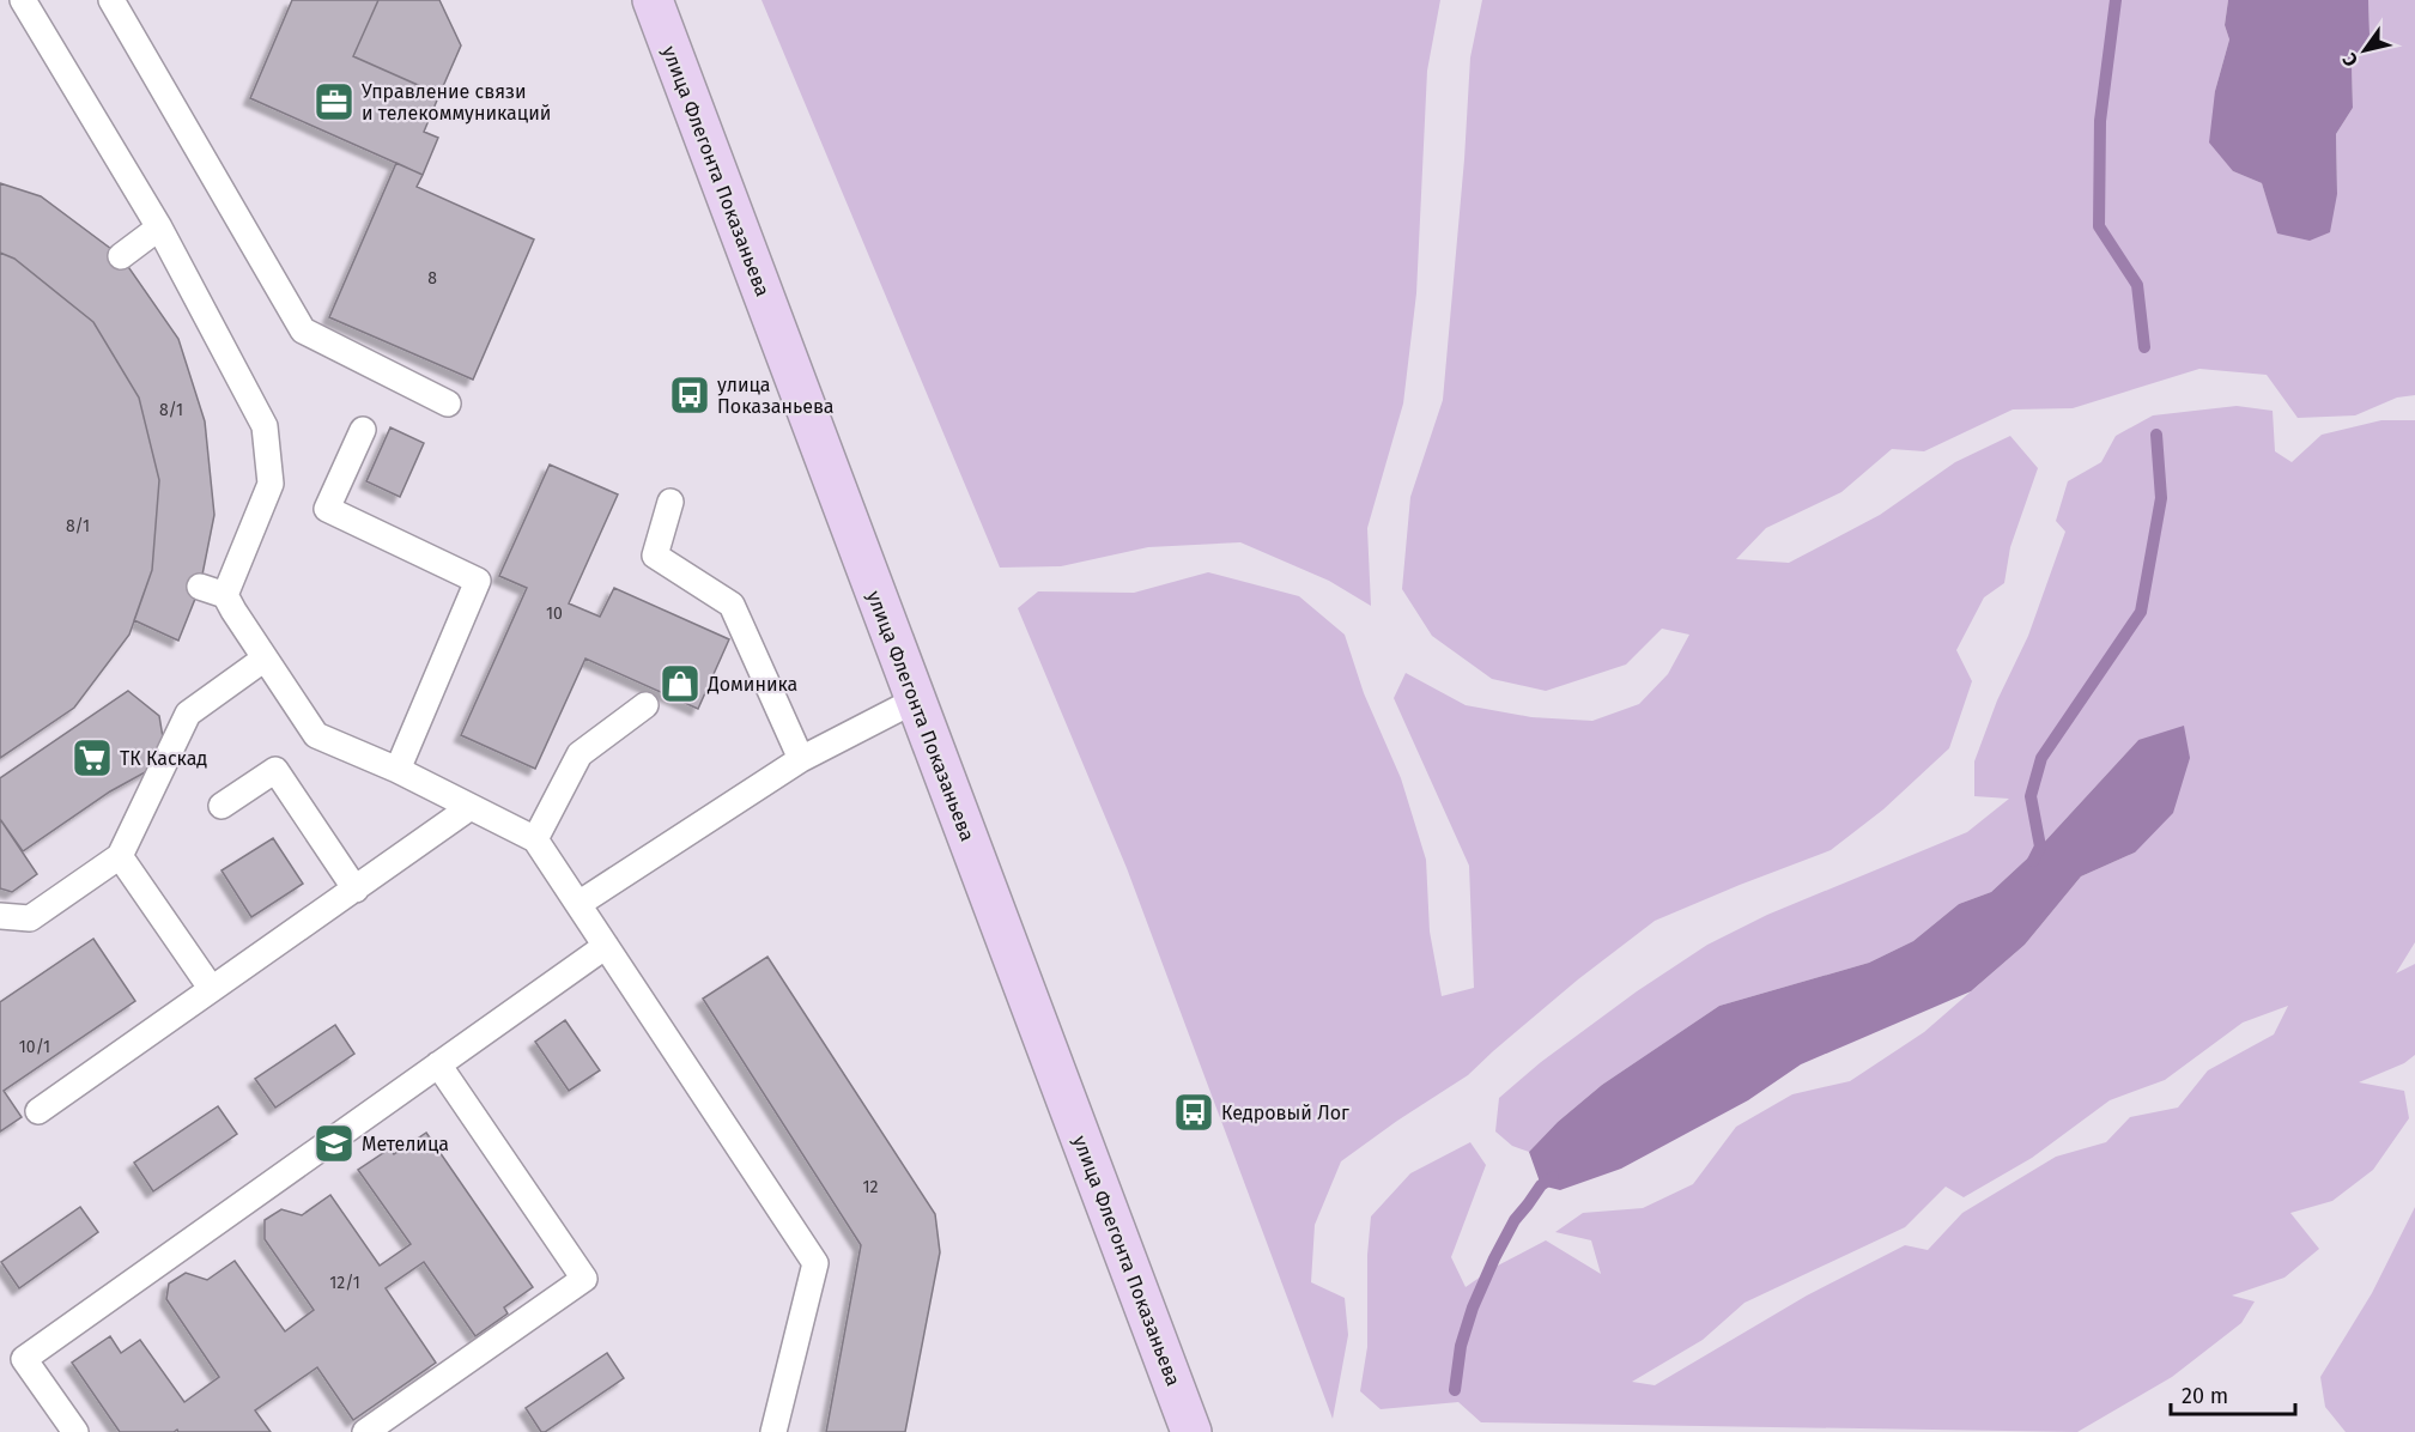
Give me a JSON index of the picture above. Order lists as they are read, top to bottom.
{
  "streets": {
    "main road": ["улица Флегонта Показаньева"]
  },
  "places": {
    "office": ["Управление связи и телекоммуникаций"],
    "bus stop": ["улица Показаньева", "Кедровый Лог"],
    "shop": ["Доминика"],
    "supermarket": ["ТК Каскад"],
    "school or university": ["Метелица"]
  },
  "house_numbers": [
    "8",
    "8/1",
    "8/1",
    "10",
    "10/1",
    "12",
    "12/1"
  ],
  "scale_bar": "20 m",
  "north": "bottom left"
}
